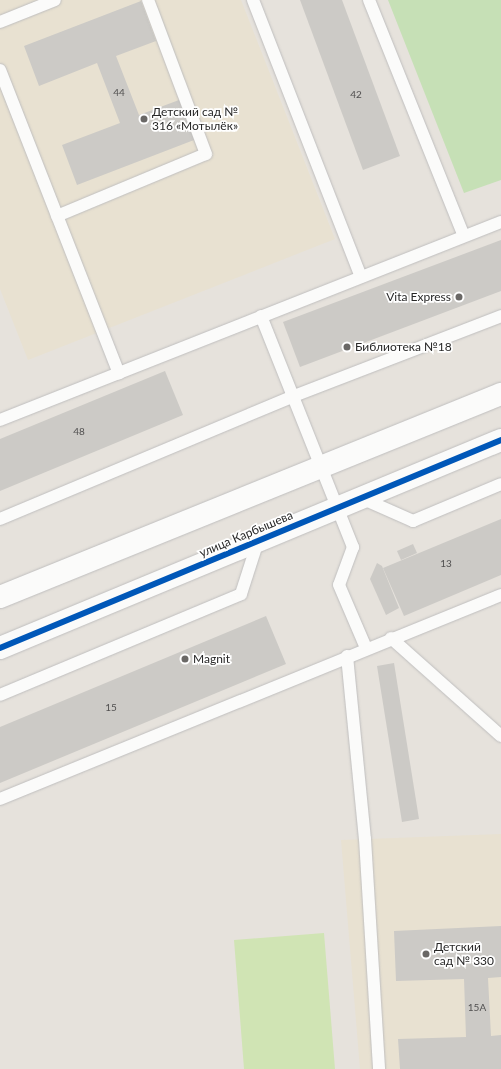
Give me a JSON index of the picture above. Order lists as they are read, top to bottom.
{
  "streets": {
    "street": ["улица Карбышева"]
  },
  "places": [
    "Детский сад № 316 «Мотылёк»",
    "Vita Express",
    "Библиотека №18",
    "Magnit",
    "Детский сад № 330"
  ],
  "house_numbers": [
    "44",
    "42",
    "48",
    "13",
    "15",
    "15А"
  ]
}
